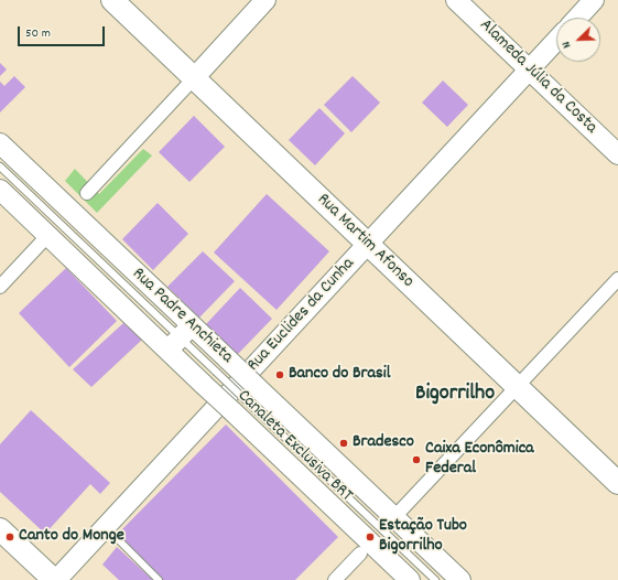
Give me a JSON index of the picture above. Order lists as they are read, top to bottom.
{
  "streets": {
    "main road": ["Rua Martim Afonso"],
    "street": ["Alameda Júlia da Costa", "Rua Euclides da Cunha", "Rua Padre Anchieta"],
    "lane": ["Canaleta Exclusiva BRT"]
  },
  "crossings": [
    ["Alameda Júlia da Costa", "Rua Euclides da Cunha"],
    ["Rua Martim Afonso", "Rua Euclides da Cunha"],
    ["Rua Padre Anchieta", "Canaleta Exclusiva BRT"]
  ],
  "districts": ["Bigorrilho"],
  "places": [
    "Banco do Brasil",
    "Bradesco",
    "Caixa Econômica Federal",
    "Canto do Monge",
    "Estação Tubo Bigorrilho"
  ],
  "scale_bar": "50 m",
  "north": "bottom left"
}
